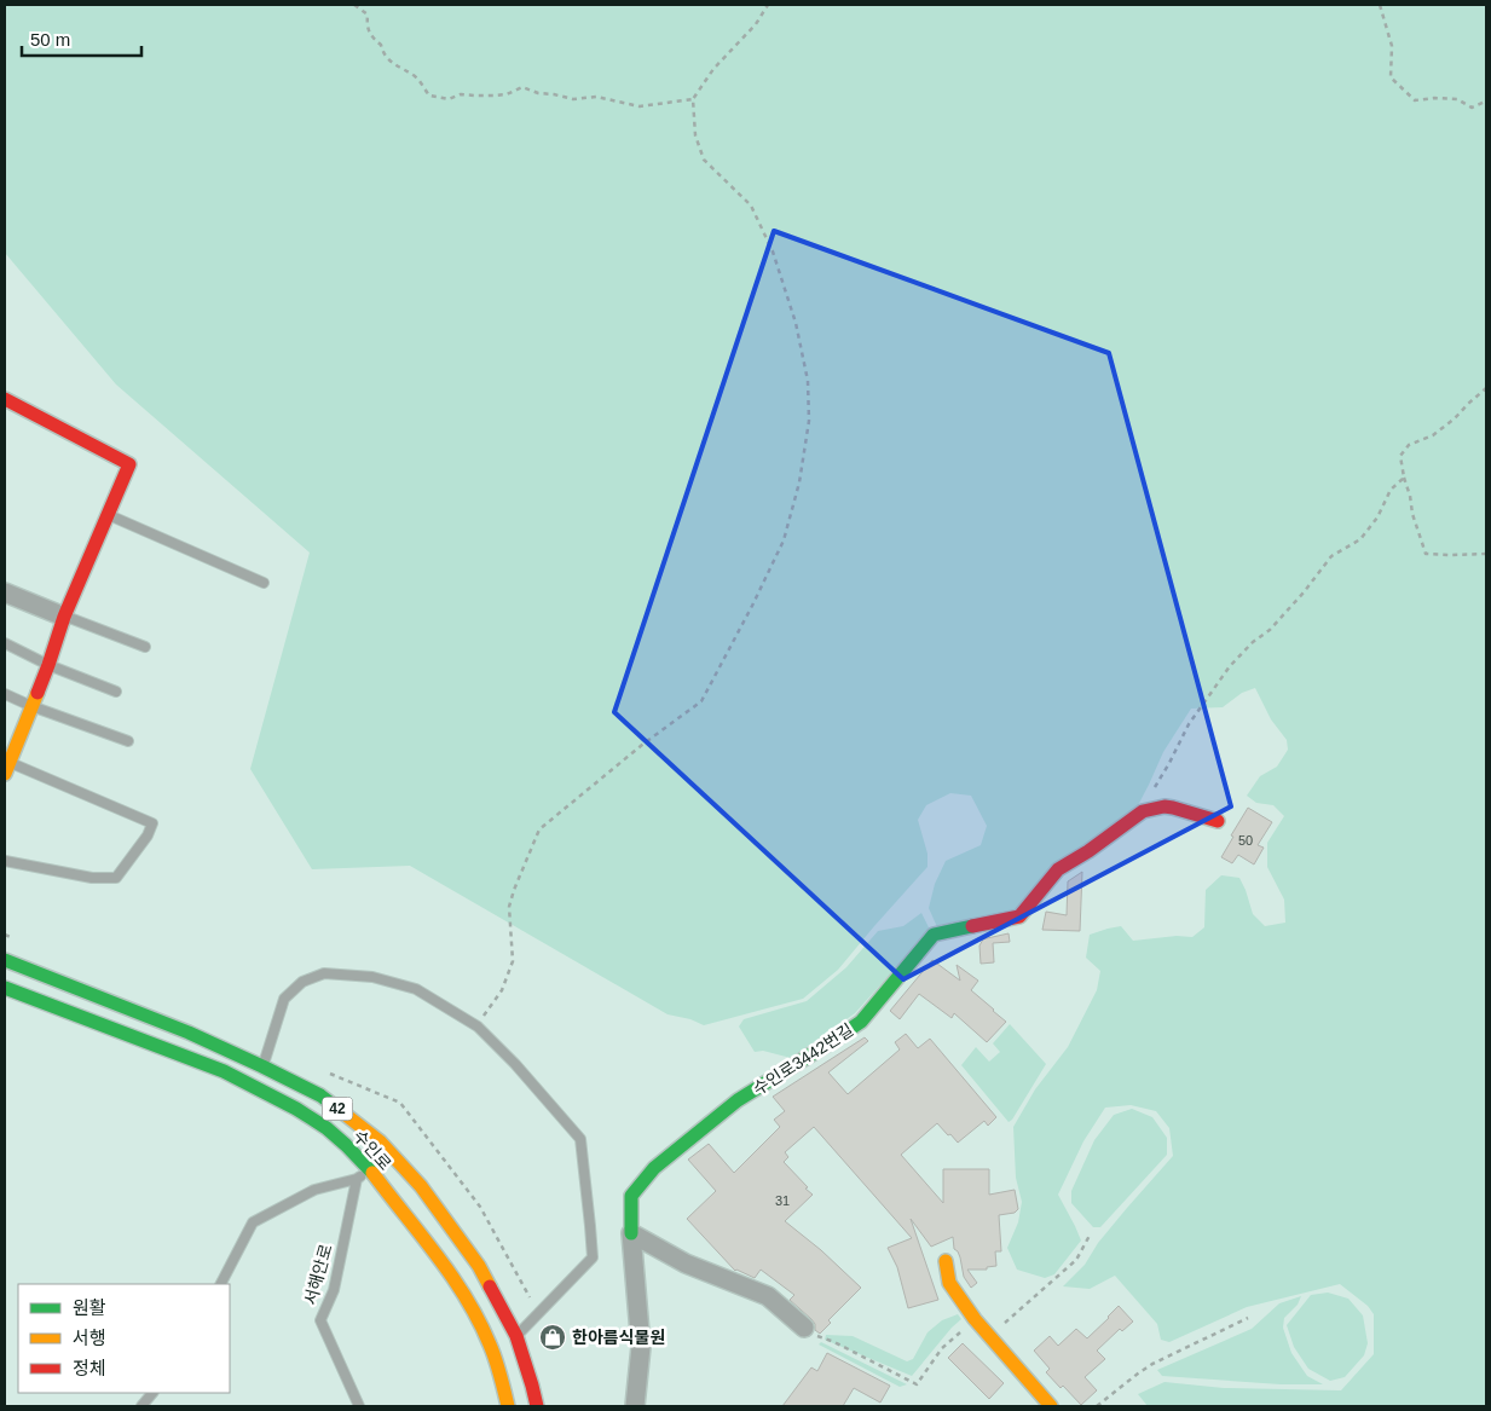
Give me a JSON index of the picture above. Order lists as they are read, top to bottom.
{
  "streets": {
    "street": ["수인로3442번길", "42", "수인로"],
    "lane": ["서해안로"]
  },
  "places": {
    "shop": ["한아름식물원"]
  },
  "house_numbers": ["50", "31"],
  "legend": ["원활", "서행", "정체"],
  "scale_bar": "50 m"
}
